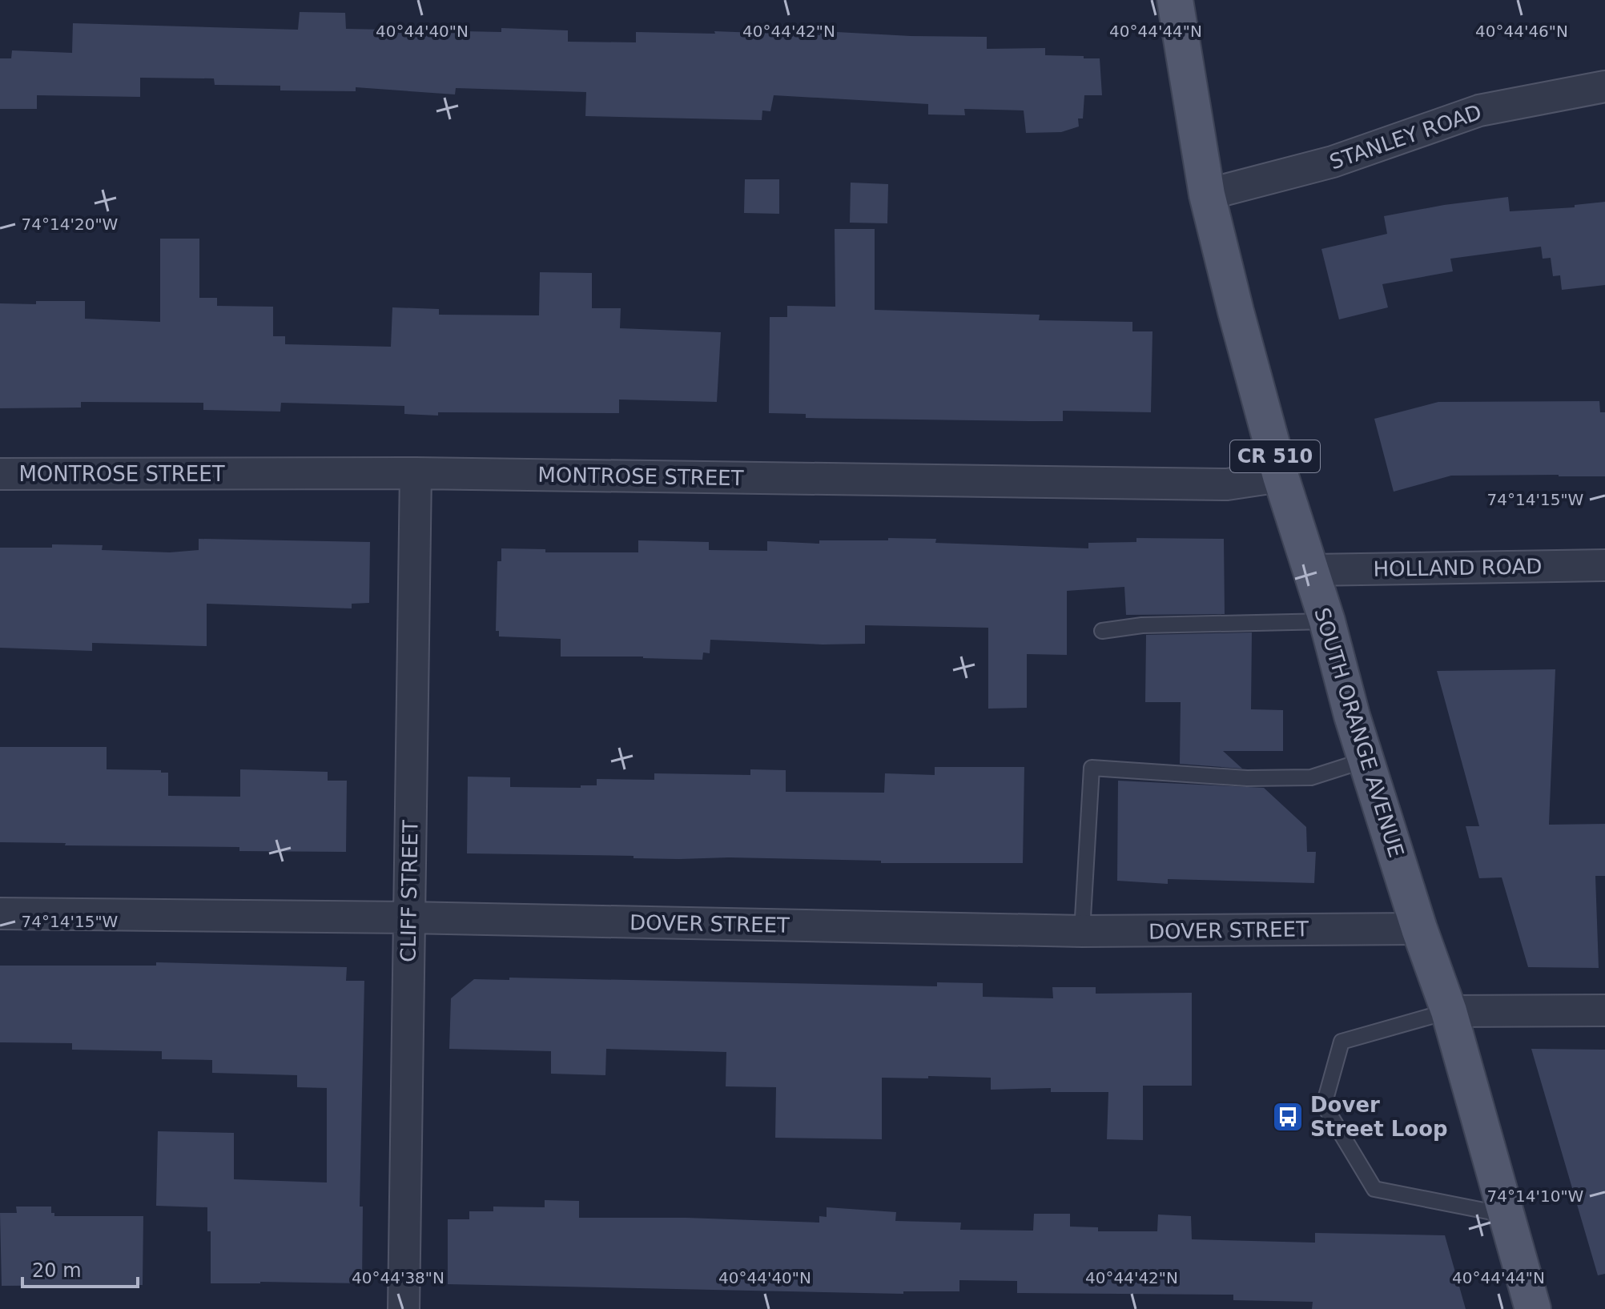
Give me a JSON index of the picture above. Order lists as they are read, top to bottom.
{
  "streets": {
    "main road": ["CR 510", "SOUTH ORANGE AVENUE"],
    "street": [
      "STANLEY ROAD",
      "MONTROSE STREET",
      "HOLLAND ROAD",
      "CLIFF STREET",
      "DOVER STREET"
    ]
  },
  "crossings": [
    ["STANLEY ROAD", "SOUTH ORANGE AVENUE"],
    ["MONTROSE STREET", "SOUTH ORANGE AVENUE"],
    ["MONTROSE STREET", "CLIFF STREET"],
    ["HOLLAND ROAD", "SOUTH ORANGE AVENUE"],
    ["SOUTH ORANGE AVENUE", "DOVER STREET"],
    ["CLIFF STREET", "DOVER STREET"]
  ],
  "places": {
    "bus stop": ["Dover Street Loop"]
  },
  "scale_bar": "20 m",
  "coordinates": [
    "40°44'40\"N",
    "40°44'42\"N",
    "40°44'44\"N",
    "40°44'46\"N",
    "74°14'20\"W",
    "74°14'15\"W",
    "74°14'10\"W",
    "40°44'38\"N"
  ]
}
